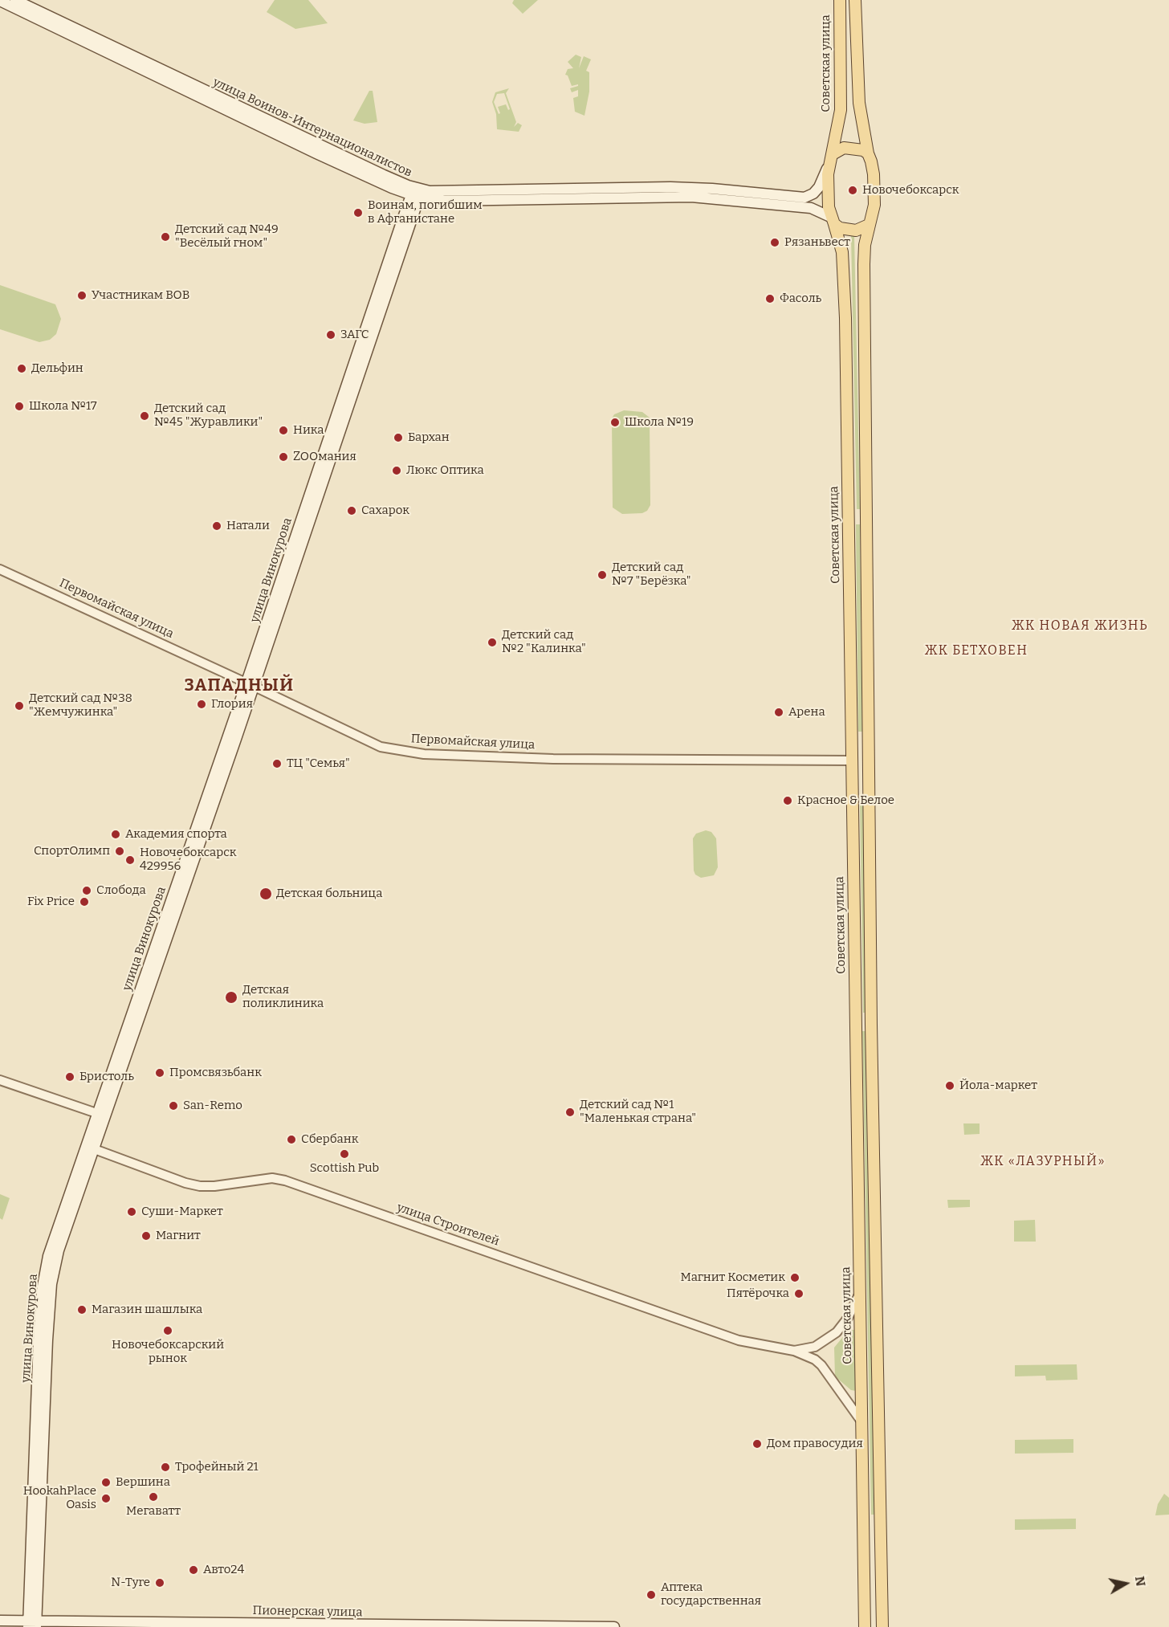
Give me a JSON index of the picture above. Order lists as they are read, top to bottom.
{
  "streets": {
    "main road": [
      "Советская улица",
      "улица Воинов-Интернационалистов",
      "улица Винокурова",
      "Первомайская улица",
      "Пионерская улица"
    ],
    "street": ["улица Строителей"]
  },
  "crossings": [
    ["Советская улица", "улица Воинов-Интернационалистов"],
    ["Советская улица", "Первомайская улица"],
    ["Советская улица", "улица Строителей"],
    ["улица Воинов-Интернационалистов", "улица Винокурова"],
    ["улица Винокурова", "Первомайская улица"],
    ["улица Винокурова", "улица Строителей"],
    ["улица Винокурова", "Пионерская улица"]
  ],
  "districts": [
    "ЖК НОВАЯ ЖИЗНЬ",
    "ЖК БЕТХОВЕН",
    "ЗАПАДНЫЙ",
    "ЖК «ЛАЗУРНЫЙ»"
  ],
  "places": [
    "Новочебоксарск",
    "Воинам, погибшим в Афганистане",
    "Детский сад №49 \"Весёлый гном\"",
    "Рязаньвест",
    "Участникам ВОВ",
    "Фасоль",
    "ЗАГС",
    "Дельфин",
    "Школа №17",
    "Детский сад №45 \"Журавлики\"",
    "Школа №19",
    "Ника",
    "Бархан",
    "ZOOмания",
    "Люкс Оптика",
    "Сахарок",
    "Натали",
    "Детский сад №7 \"Берёзка\"",
    "Детский сад №2 \"Калинка\"",
    "Глория",
    "Детский сад №38 \"Жемчужинка\"",
    "Арена",
    "ТЦ \"Семья\"",
    "Красное & Белое",
    "Академия спорта",
    "СпортОлимп",
    "Новочебоксарск 429956",
    "Слобода",
    "Детская больница",
    "Fix Price",
    "Детская поликлиника",
    "Промсвязьбанк",
    "Бристоль",
    "Йола-маркет",
    "San-Remo",
    "Детский сад №1 \"Маленькая страна\"",
    "Сбербанк",
    "Scottish Pub",
    "Суши-Маркет",
    "Магнит",
    "Магнит Косметик",
    "Пятёрочка",
    "Магазин шашлыка",
    "Новочебоксарский рынок",
    "Дом правосудия",
    "Трофейный 21",
    "Вершина",
    "Мегаватт",
    "HookahPlace Oasis",
    "Авто24",
    "N-Tyre",
    "Аптека государственная"
  ],
  "north": "right"
}
